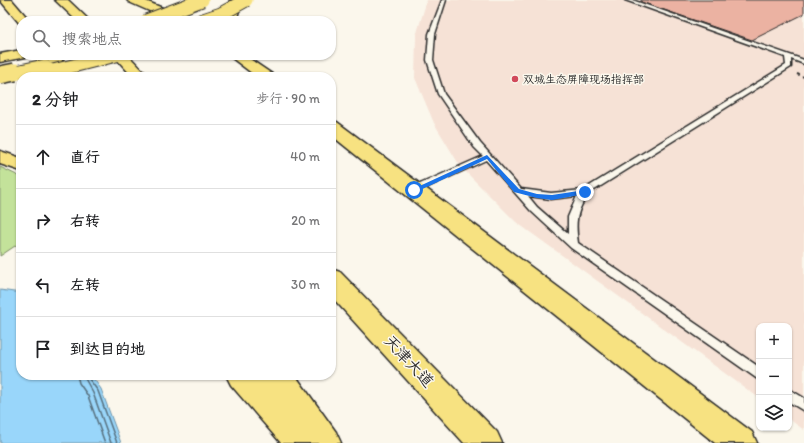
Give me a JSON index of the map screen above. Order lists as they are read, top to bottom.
{
  "streets": {
    "highway": ["天津大道"]
  },
  "places": ["双城生态屏障现场指挥部"],
  "page": {
    "search": "搜索地点",
    "heading": ["2 分钟", "步行 · 90 m"],
    "list": [
      ["直行", "40 m"],
      ["右转", "20 m"],
      ["左转", "30 m"],
      "到达目的地"
    ],
    "map_buttons": ["+", "−"]
  }
}
